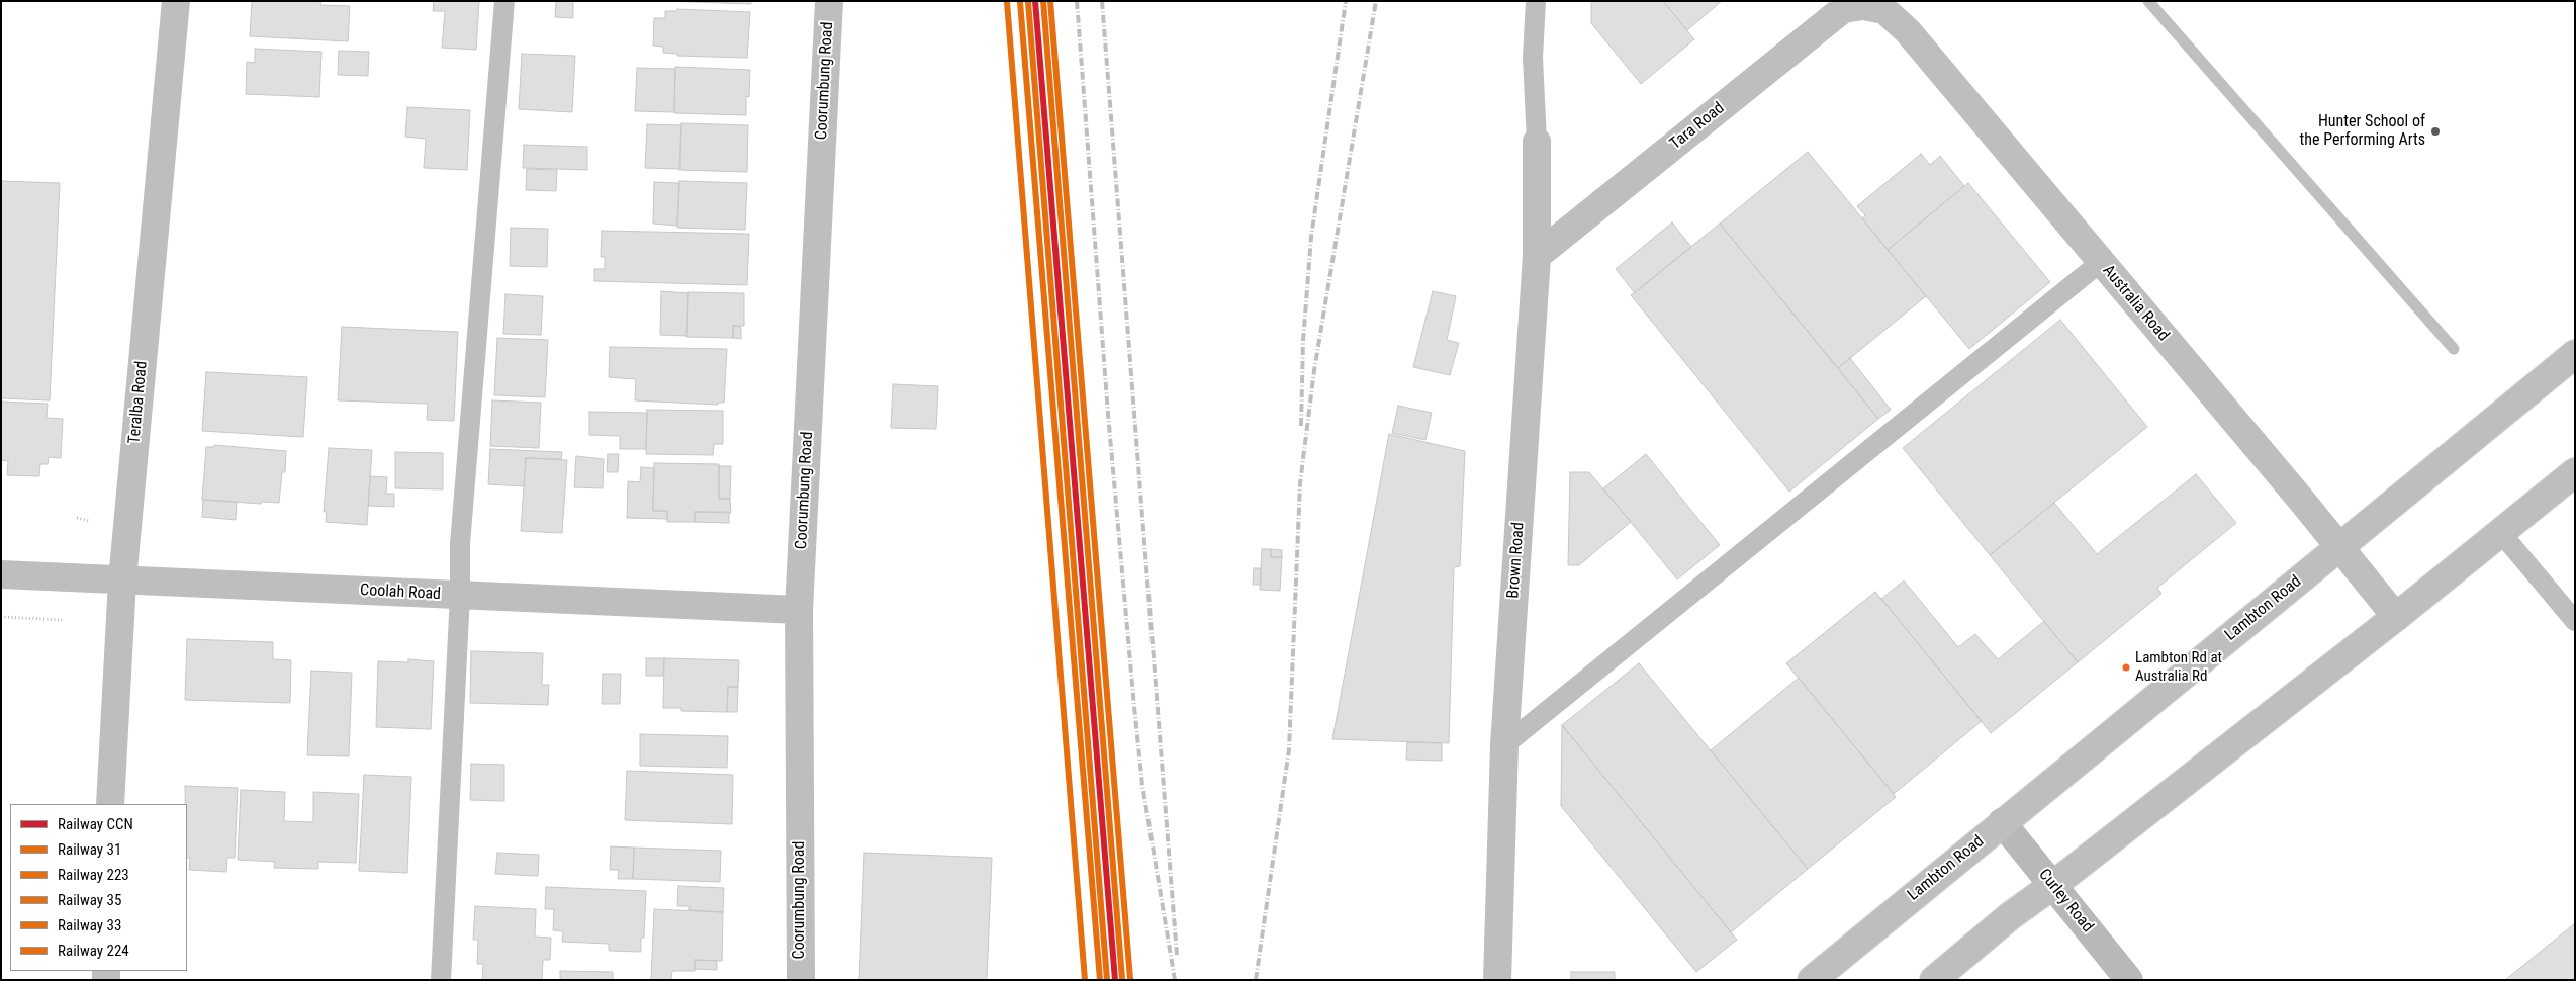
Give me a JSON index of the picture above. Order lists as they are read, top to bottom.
{
  "streets": {
    "street": [
      "Coorumbung Road",
      "Tara Road",
      "Australia Road",
      "Teralba Road",
      "Brown Road",
      "Coolah Road",
      "Lambton Road",
      "Curley Road"
    ]
  },
  "crossings": [
    ["Coorumbung Road", "Coolah Road"],
    ["Tara Road", "Australia Road"],
    ["Tara Road", "Brown Road"],
    ["Australia Road", "Lambton Road"],
    ["Teralba Road", "Coolah Road"],
    ["Lambton Road", "Curley Road"]
  ],
  "places": ["Hunter School of the Performing Arts", "Lambton Rd at Australia Rd"],
  "lines": [
    "rail line CCN",
    "rail line 223",
    "rail line 33",
    "rail line 31",
    "rail line 35",
    "rail line 224"
  ],
  "legend": [
    "Railway CCN",
    "Railway 31",
    "Railway 223",
    "Railway 35",
    "Railway 33",
    "Railway 224"
  ]
}
